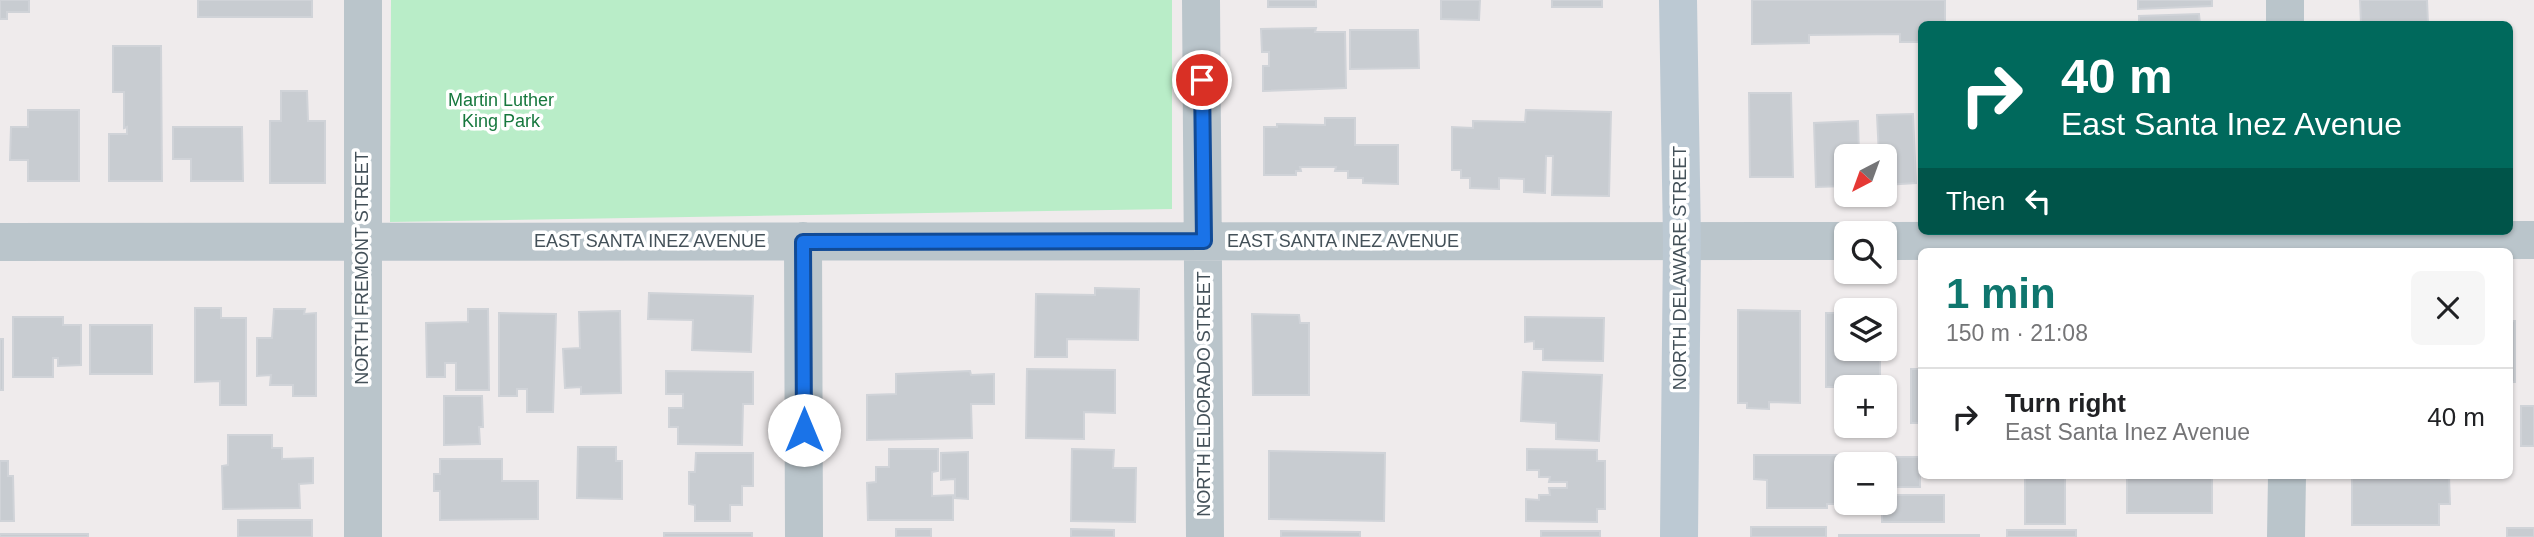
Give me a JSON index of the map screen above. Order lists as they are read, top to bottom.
{
  "streets": {
    "main road": ["NORTH DELAWARE STREET"],
    "street": ["EAST SANTA INEZ AVENUE", "NORTH FREMONT STREET", "NORTH ELDORADO STREET"]
  },
  "crossings": [
    ["EAST SANTA INEZ AVENUE", "NORTH FREMONT STREET"],
    ["EAST SANTA INEZ AVENUE", "NORTH DELAWARE STREET"],
    ["EAST SANTA INEZ AVENUE", "NORTH ELDORADO STREET"]
  ],
  "parks": ["Martin Luther King Park"],
  "north": "bottom left",
  "page": {
    "turn": ["40 m", "East Santa Inez Avenue"],
    "map_buttons": ["+", "−"],
    "then": "Then",
    "heading": ["1 min", "150 m · 21:08"],
    "list": [
      {
        "name": "Turn right",
        "note": "East Santa Inez Avenue",
        "value": "40 m"
      }
    ]
  }
}
